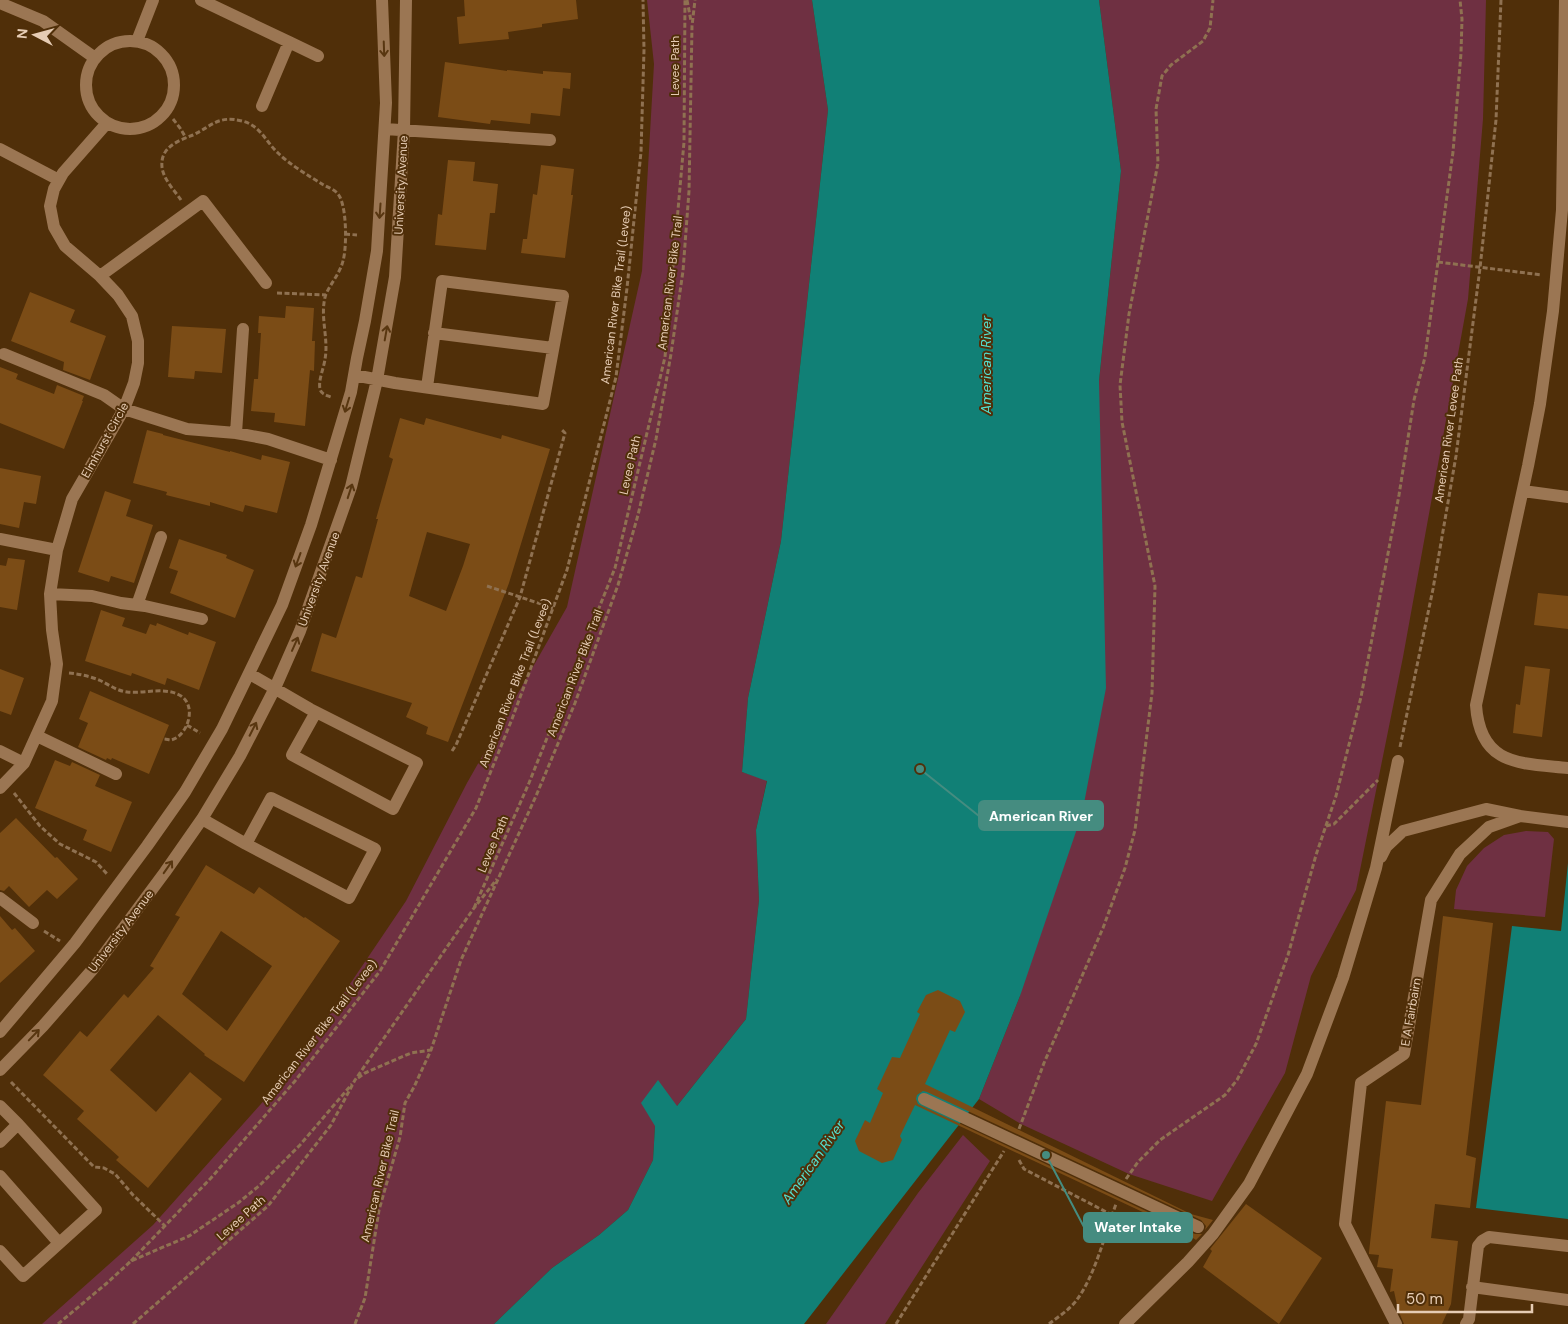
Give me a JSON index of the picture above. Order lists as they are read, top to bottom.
{
  "streets": {
    "street": ["University Avenue", "Elmhurst Circle", "E A Fairbairn"],
    "path": [
      "Levee Path",
      "American River Bike Trail",
      "American River Bike Trail (Levee)",
      "American River Levee Path"
    ]
  },
  "crossings": [
    ["Levee Path", "American River Bike Trail"]
  ],
  "water": ["American River"],
  "places": ["American River", "Water Intake"],
  "scale_bar": "50 m",
  "north": "left"
}
